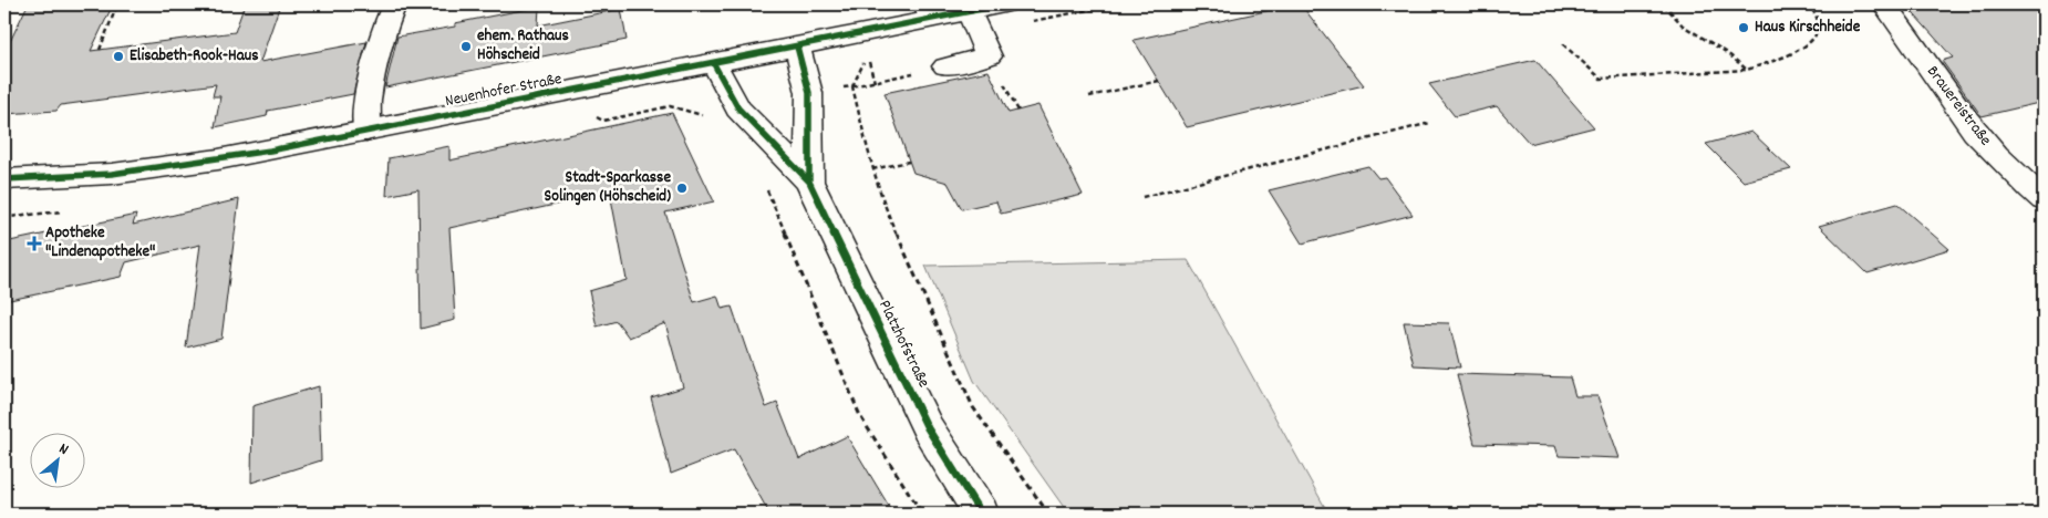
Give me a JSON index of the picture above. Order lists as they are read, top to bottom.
{
  "streets": {
    "main road": ["Neuenhofer Straße", "Brauereistraße", "Platzhofstraße"]
  },
  "crossings": [
    ["Neuenhofer Straße", "Platzhofstraße"]
  ],
  "places": {
    "other": [
      "Haus Kirschheide",
      "ehem. Rathaus Höhscheid",
      "Elisabeth-Rook-Haus",
      "Stadt-Sparkasse Solingen (Höhscheid)"
    ],
    "health": ["Apotheke \"Lindenapotheke\""]
  },
  "north": "top right"
}
